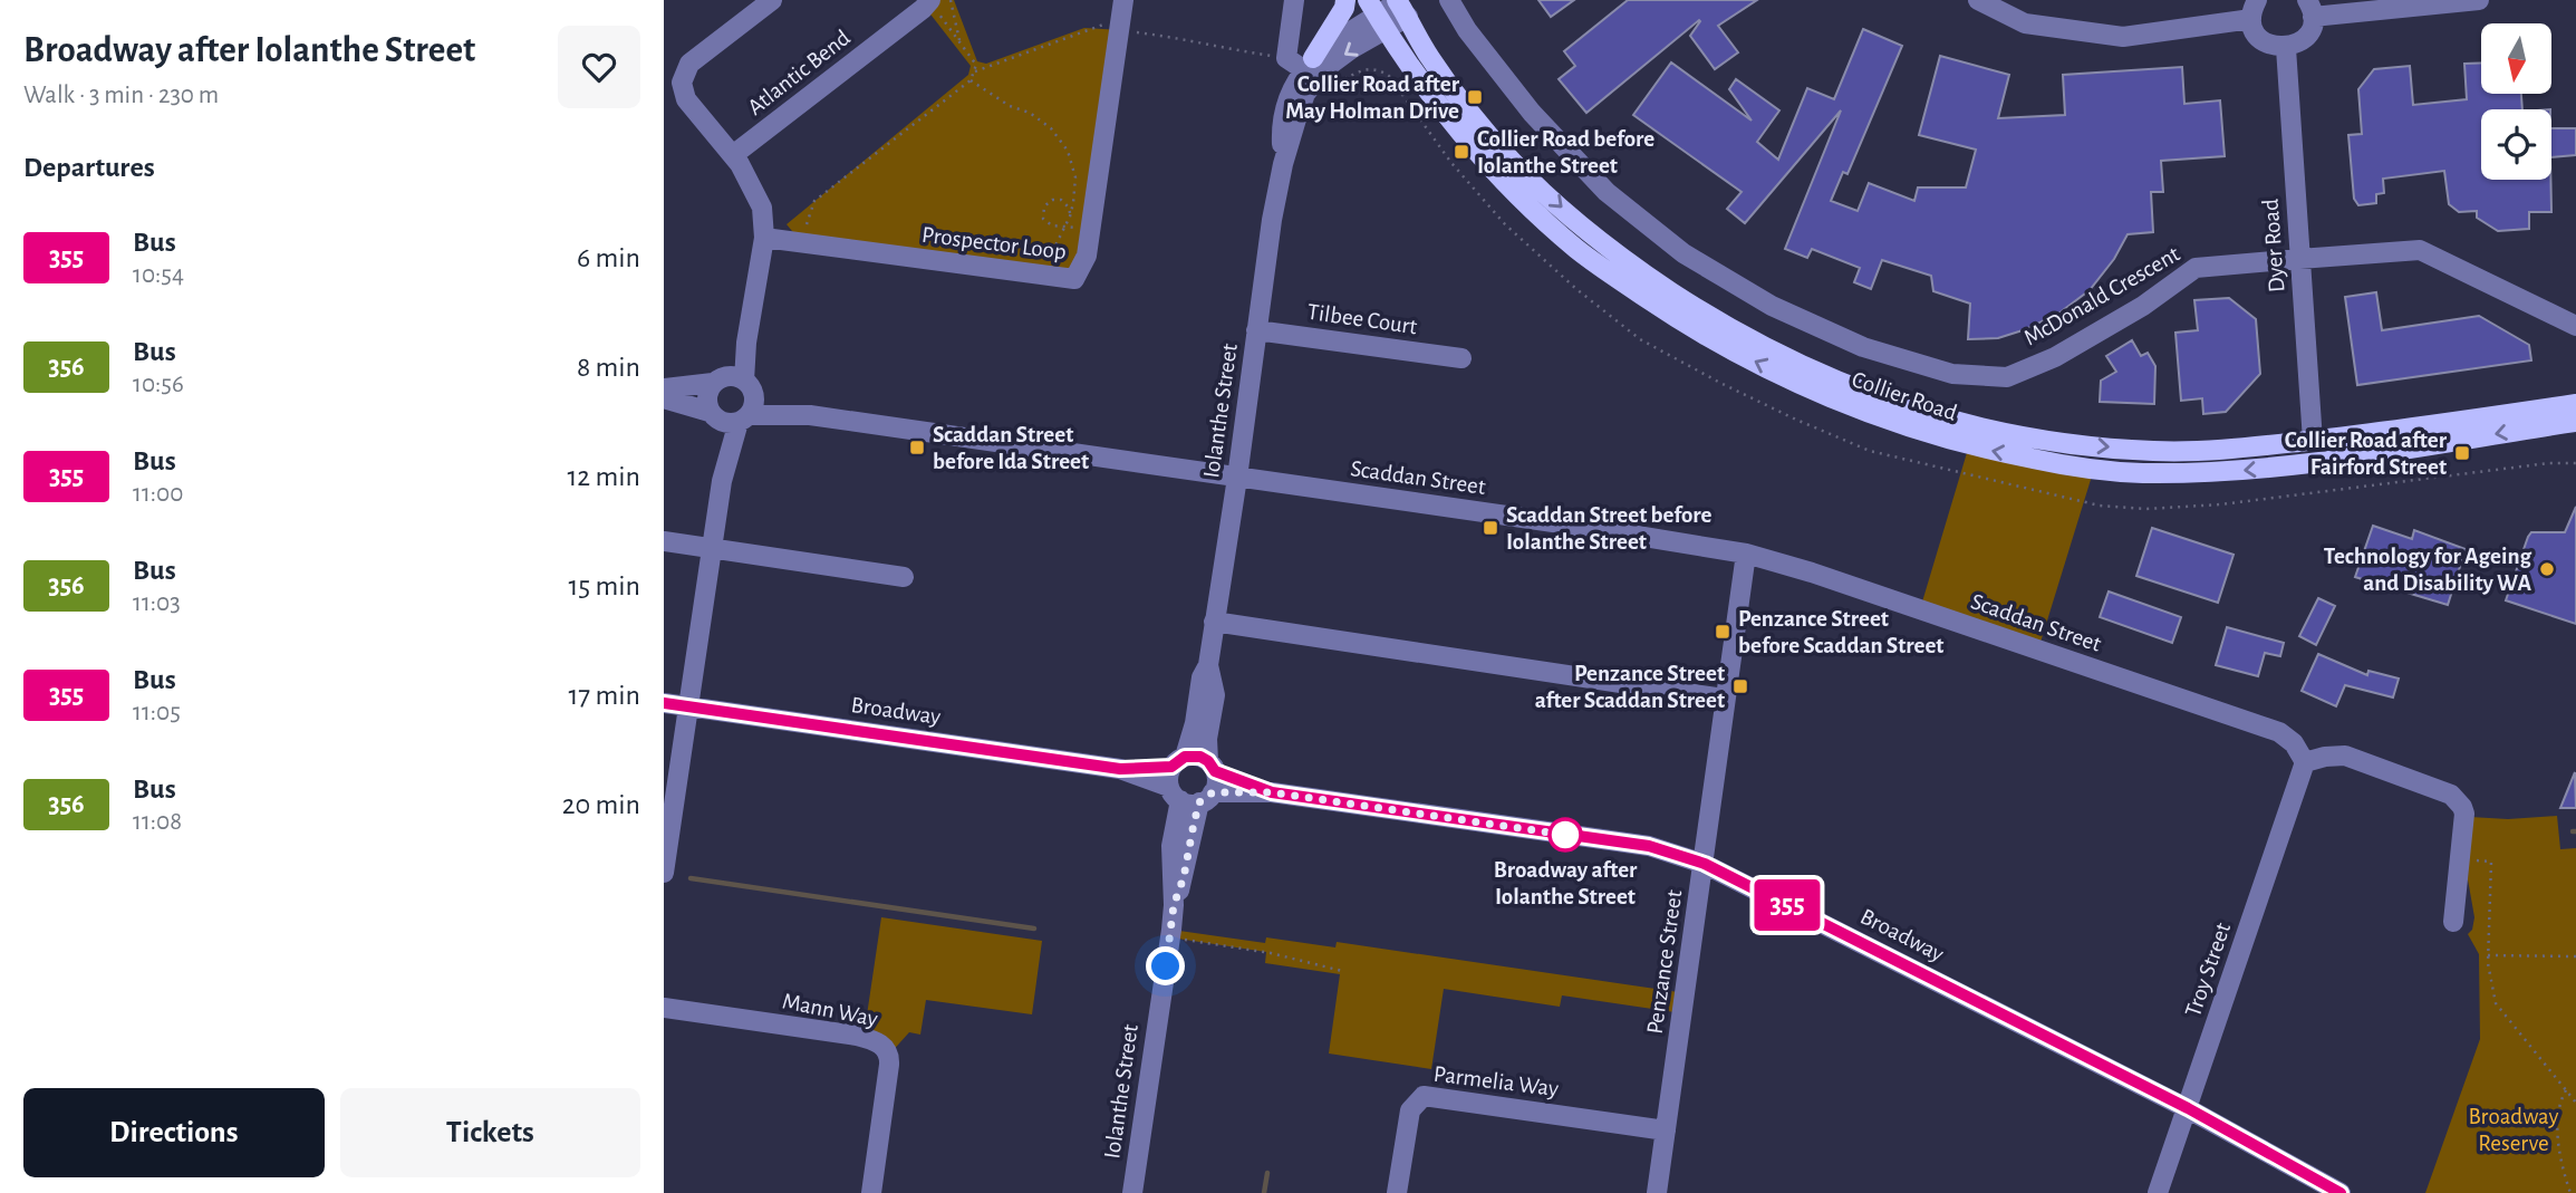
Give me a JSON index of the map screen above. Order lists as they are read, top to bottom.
{
  "streets": {
    "main road": ["Collier Road"],
    "street": [
      "Atlantic Bend",
      "Prospector Loop",
      "Dyer Road",
      "McDonald Crescent",
      "Tilbee Court",
      "Iolanthe Street",
      "Scaddan Street",
      "Broadway",
      "Penzance Street",
      "Troy Street",
      "Mann Way",
      "Parmelia Way"
    ]
  },
  "crossings": [
    ["Dyer Road", "McDonald Crescent"],
    ["Dyer Road", "Collier Road"],
    ["Tilbee Court", "Iolanthe Street"],
    ["Collier Road", "Iolanthe Street"],
    ["Iolanthe Street", "Scaddan Street"],
    ["Iolanthe Street", "Broadway"],
    ["Scaddan Street", "Penzance Street"],
    ["Scaddan Street", "Troy Street"],
    ["Broadway", "Penzance Street"],
    ["Broadway", "Troy Street"],
    ["Penzance Street", "Parmelia Way"]
  ],
  "parks": ["Broadway Reserve"],
  "places": {
    "transit": [
      "Collier Road after May Holman Drive",
      "Collier Road before Iolanthe Street",
      "Scaddan Street before Ida Street",
      "Collier Road after Fairford Street",
      "Scaddan Street before Iolanthe Street",
      "Penzance Street before Scaddan Street",
      "Penzance Street after Scaddan Street"
    ],
    "other": ["Technology for Ageing and Disability WA", "Broadway after Iolanthe Street"]
  },
  "lines": ["bus line 355"],
  "north": "bottom",
  "page": {
    "heading": [
      ["Broadway after Iolanthe Street", "Walk · 3 min · 230 m"],
      "Departures"
    ],
    "on_map": "355",
    "list": [
      {
        "mark": "355",
        "name": "Bus",
        "note": "10:54",
        "value": "6 min"
      },
      {
        "mark": "356",
        "name": "Bus",
        "note": "10:56",
        "value": "8 min"
      },
      {
        "mark": "355",
        "name": "Bus",
        "note": "11:00",
        "value": "12 min"
      },
      {
        "mark": "356",
        "name": "Bus",
        "note": "11:03",
        "value": "15 min"
      },
      {
        "mark": "355",
        "name": "Bus",
        "note": "11:05",
        "value": "17 min"
      },
      {
        "mark": "356",
        "name": "Bus",
        "note": "11:08",
        "value": "20 min"
      }
    ],
    "buttons": ["Directions", "Tickets"]
  }
}
